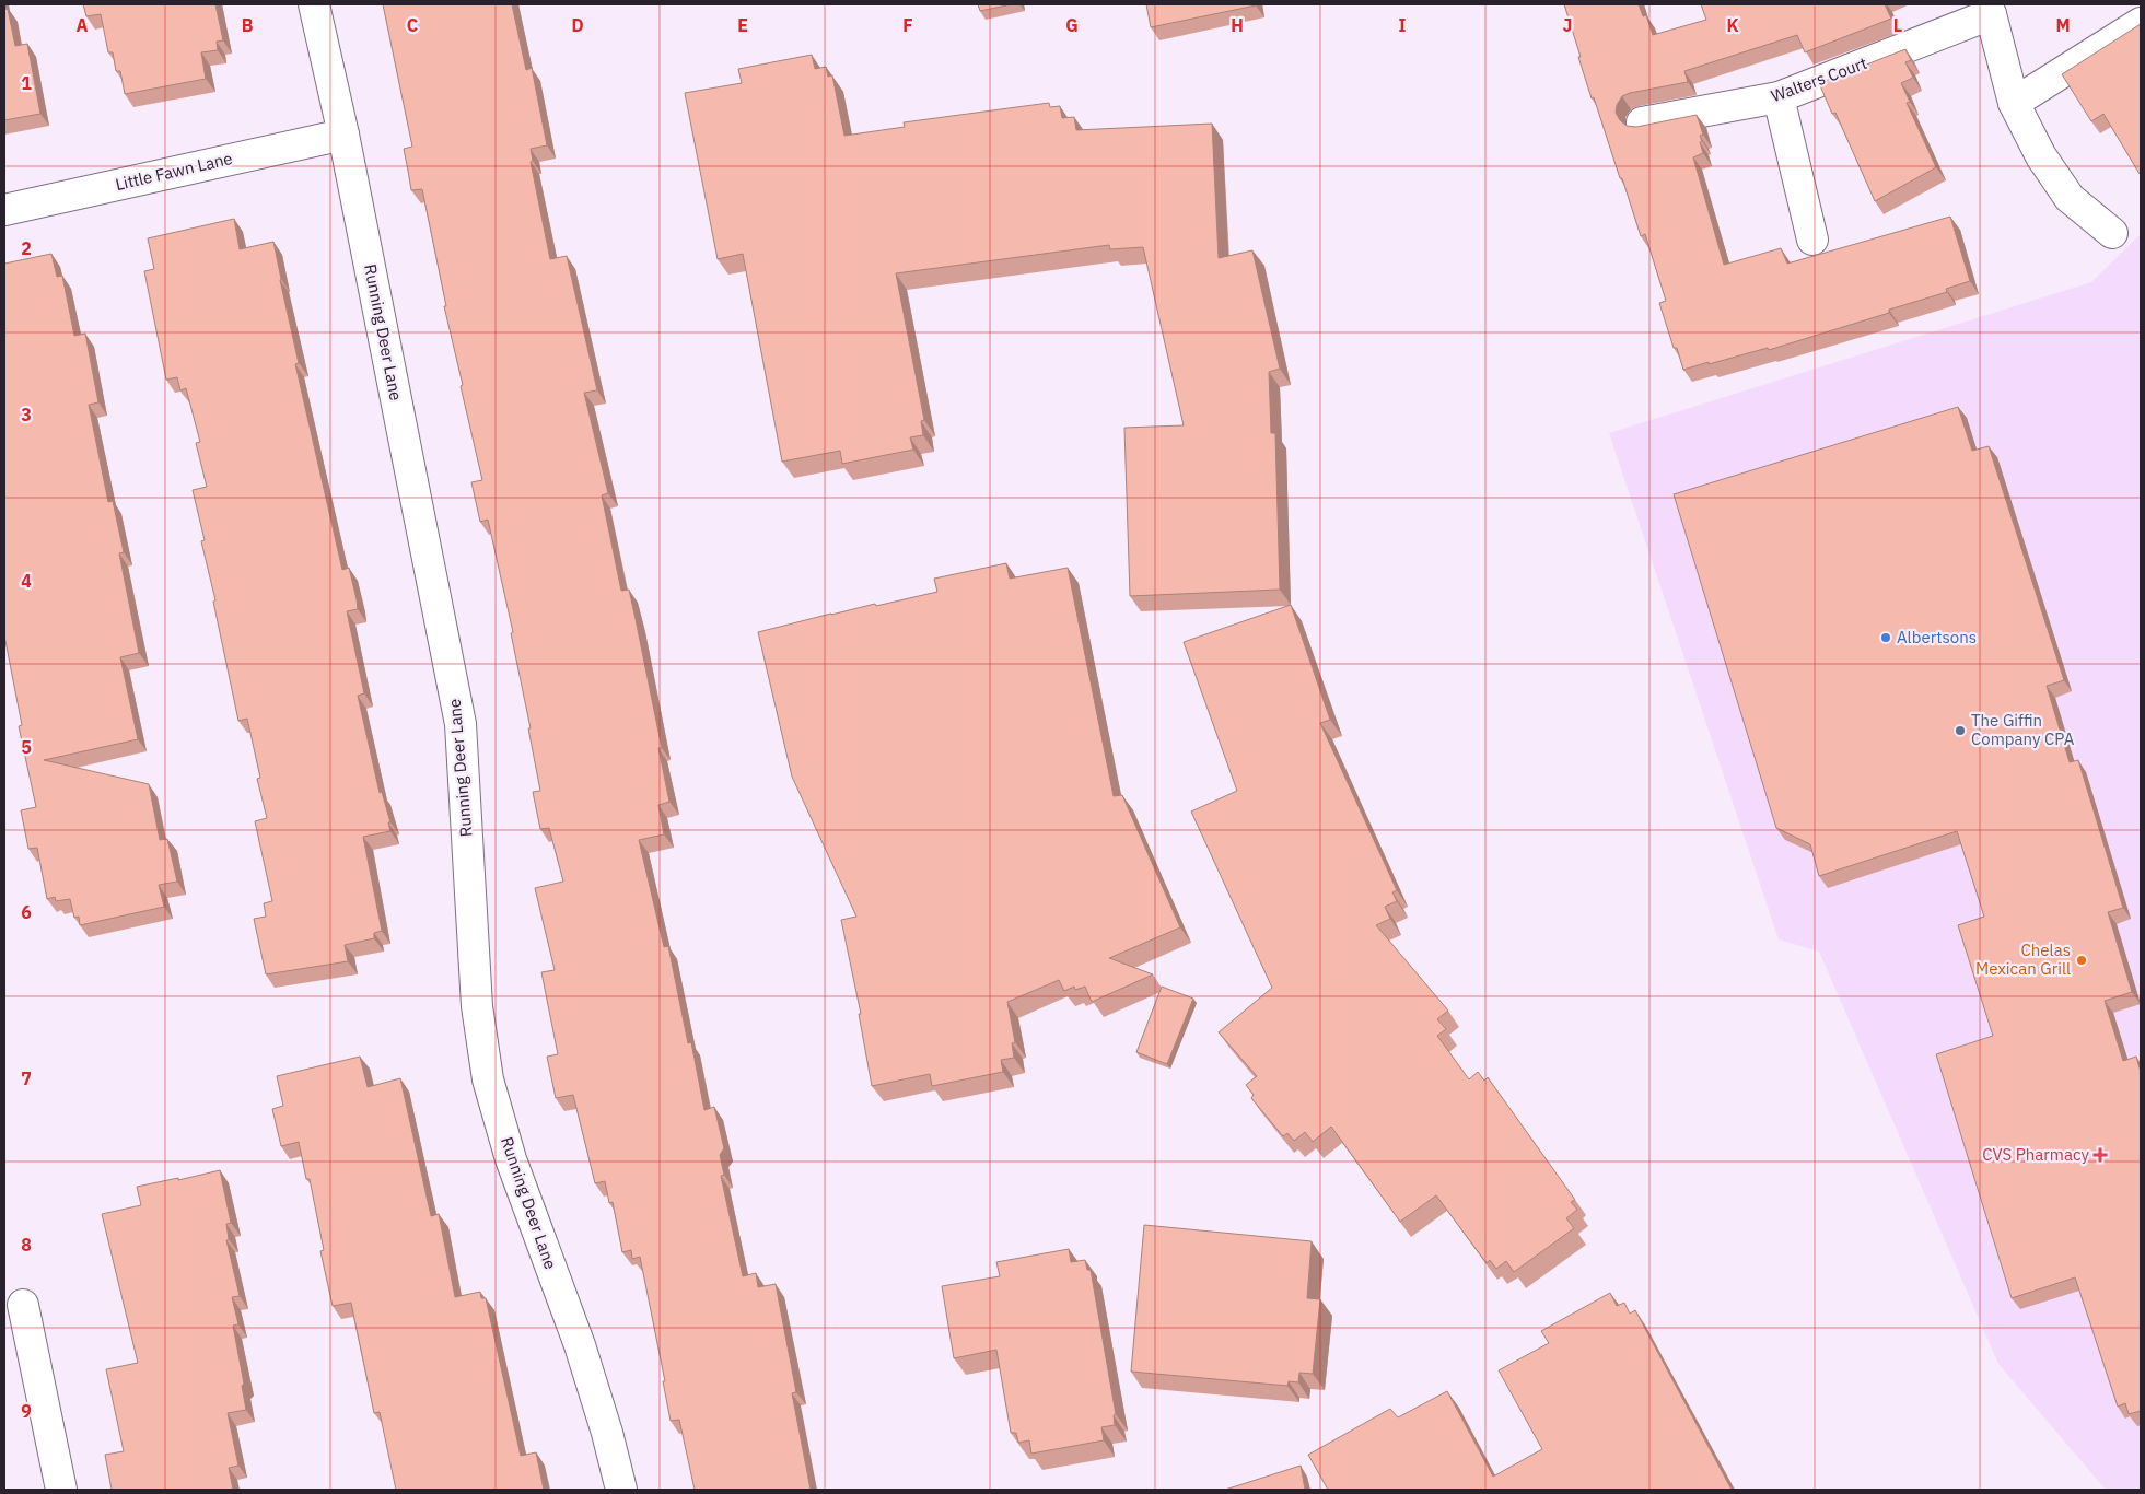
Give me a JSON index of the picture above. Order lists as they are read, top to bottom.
{
  "streets": {
    "street": ["Walters Court", "Little Fawn Lane", "Running Deer Lane"]
  },
  "crossings": [
    ["Little Fawn Lane", "Running Deer Lane"]
  ],
  "places": {
    "other": ["Albertsons", "The Giffin Company CPA", "Chelas Mexican Grill"],
    "health": ["CVS Pharmacy"]
  },
  "grid": {
    "columns": [
      "A",
      "B",
      "C",
      "D",
      "E",
      "F",
      "G",
      "H",
      "I",
      "J",
      "K",
      "L",
      "M"
    ],
    "rows": [
      "1",
      "2",
      "3",
      "4",
      "5",
      "6",
      "7",
      "8",
      "9"
    ]
  }
}
